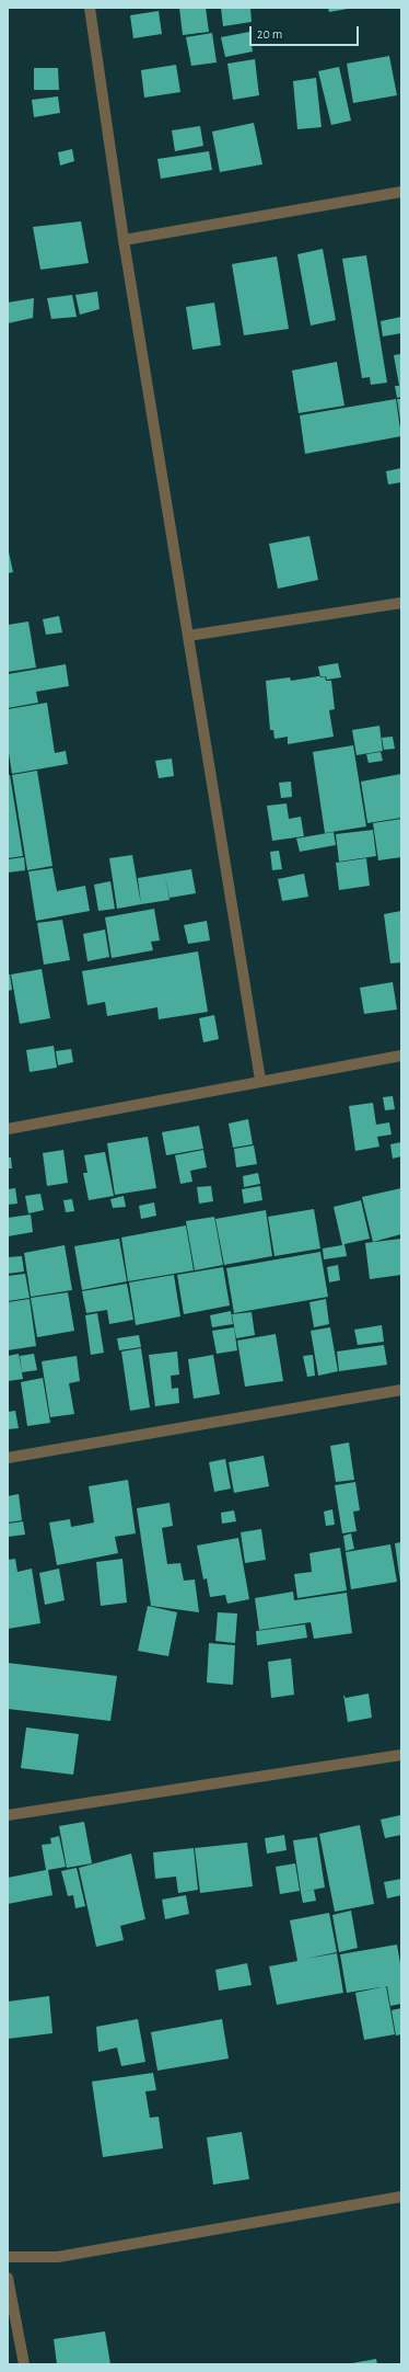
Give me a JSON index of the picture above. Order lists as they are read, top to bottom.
{
  "scale_bar": "20 m"
}
